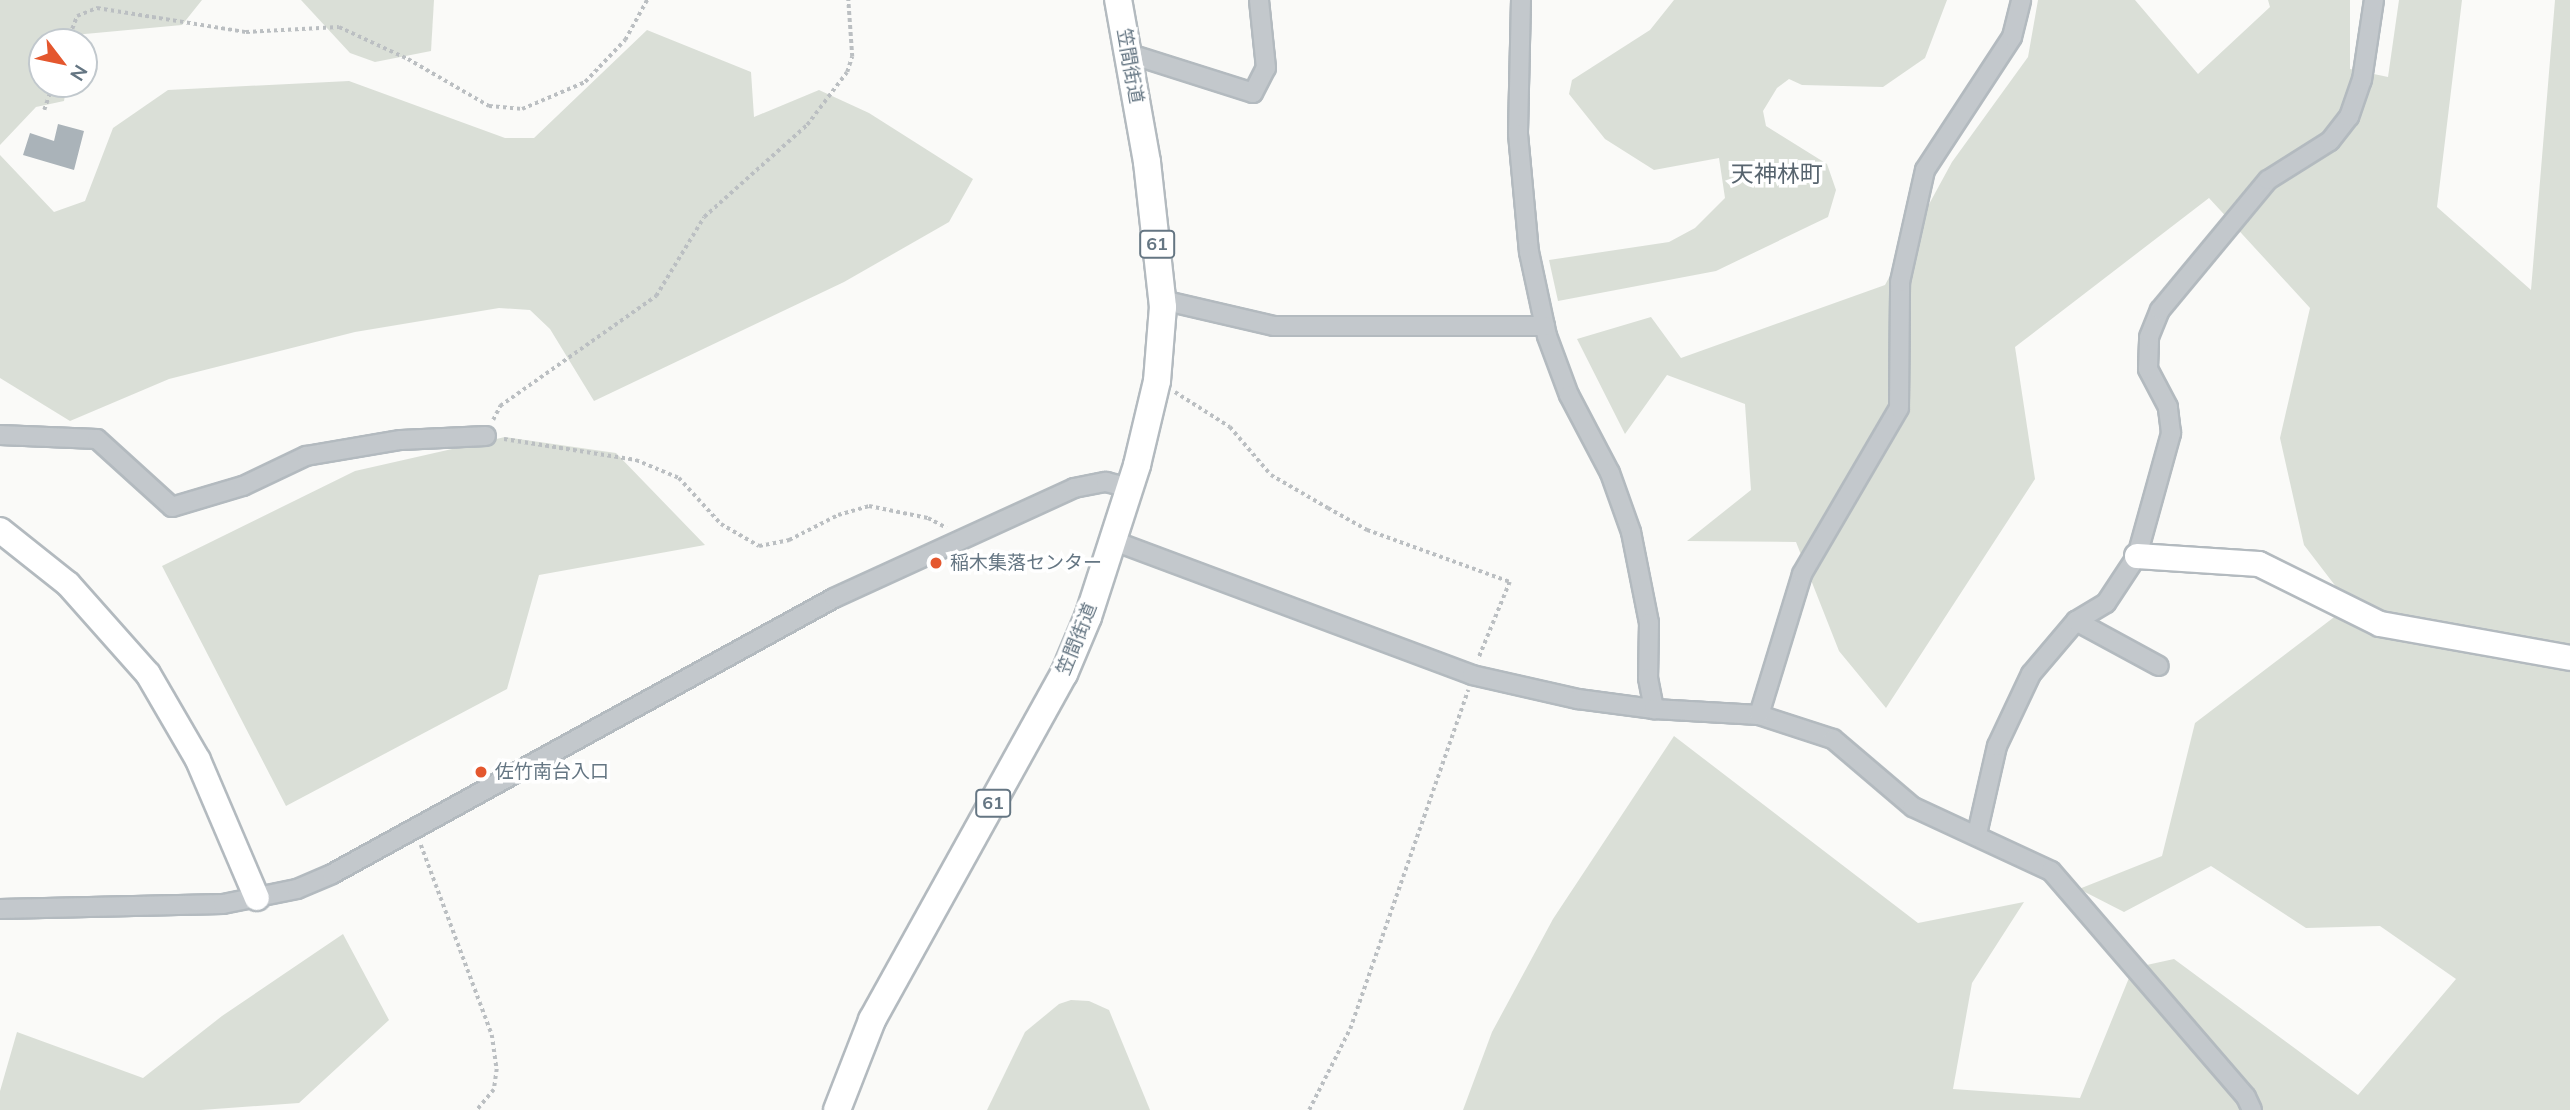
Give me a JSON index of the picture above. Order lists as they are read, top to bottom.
{
  "streets": {
    "main road": ["笠間街道", "61"]
  },
  "districts": ["天神林町"],
  "places": ["稲木集落センター", "佐竹南台入口"],
  "north": "bottom right"
}
